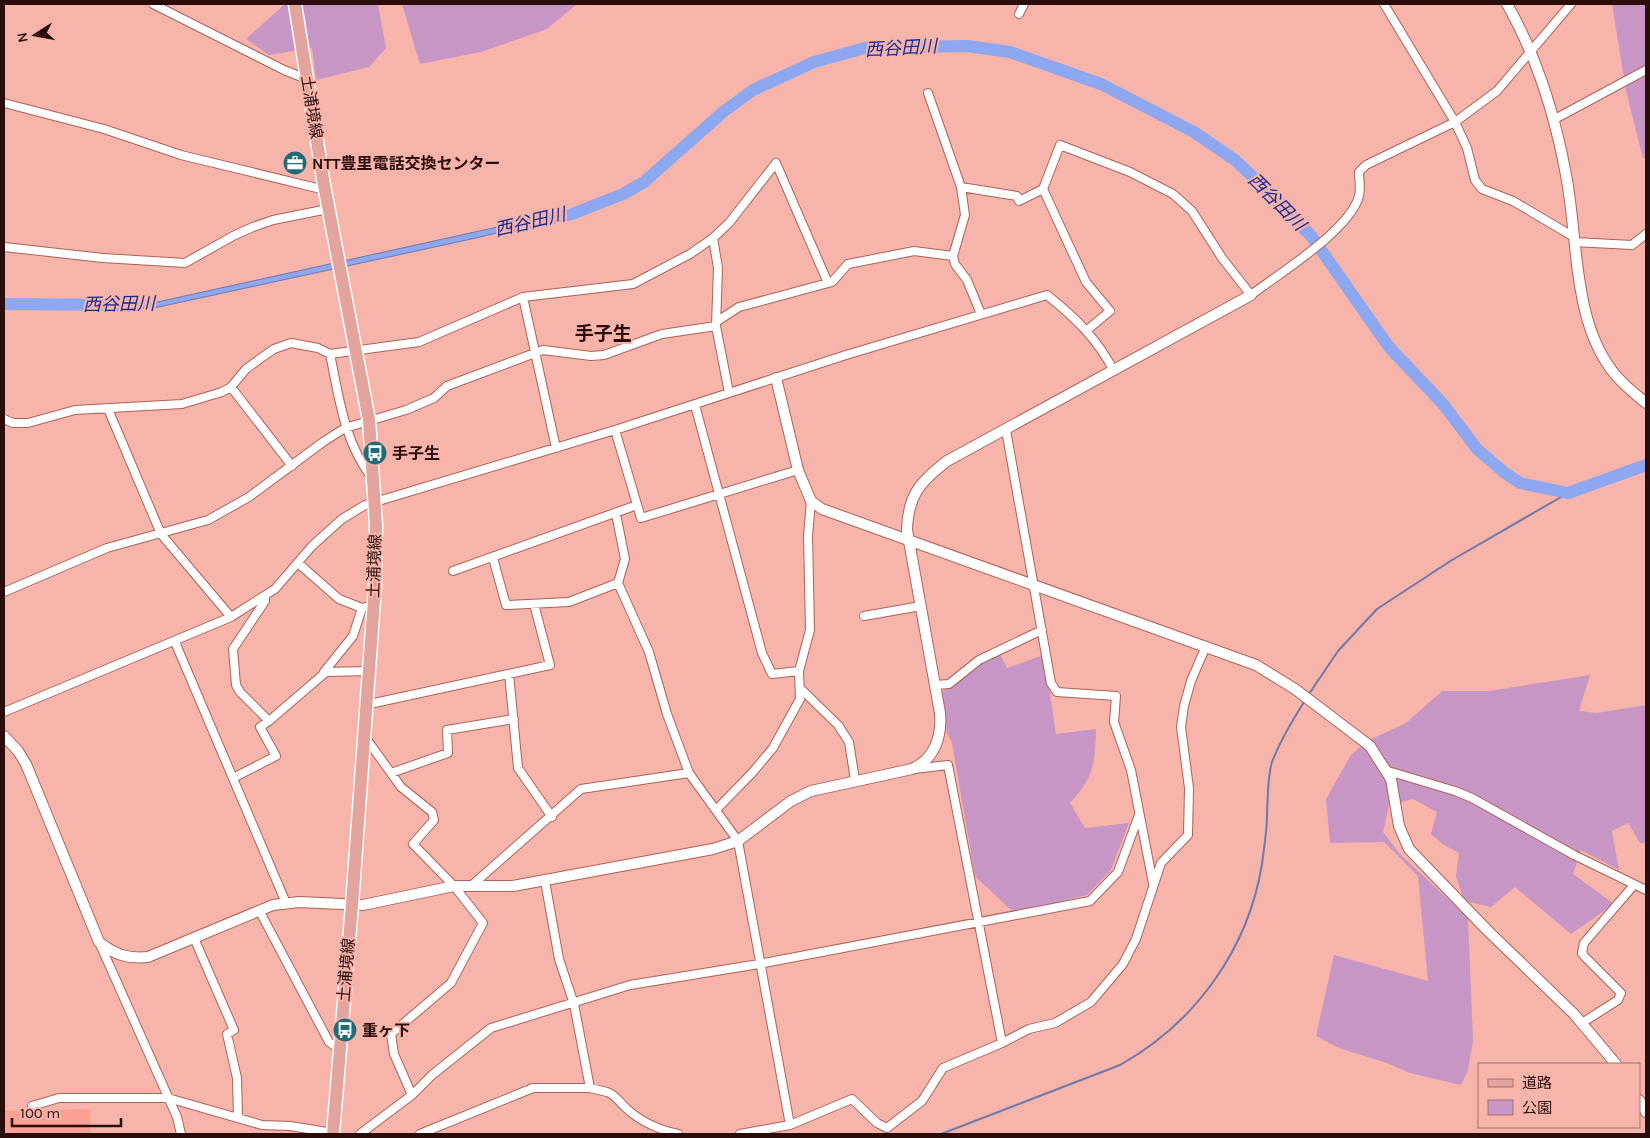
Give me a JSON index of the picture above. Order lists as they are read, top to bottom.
{
  "streets": {
    "main road": ["土浦境線"]
  },
  "districts": ["手子生"],
  "water": ["西谷田川"],
  "places": {
    "office": ["NTT豊里電話交換センター"],
    "bus stop": ["手子生", "重ヶ下"]
  },
  "legend": ["道路", "公園"],
  "scale_bar": "100 m",
  "north": "left"
}
